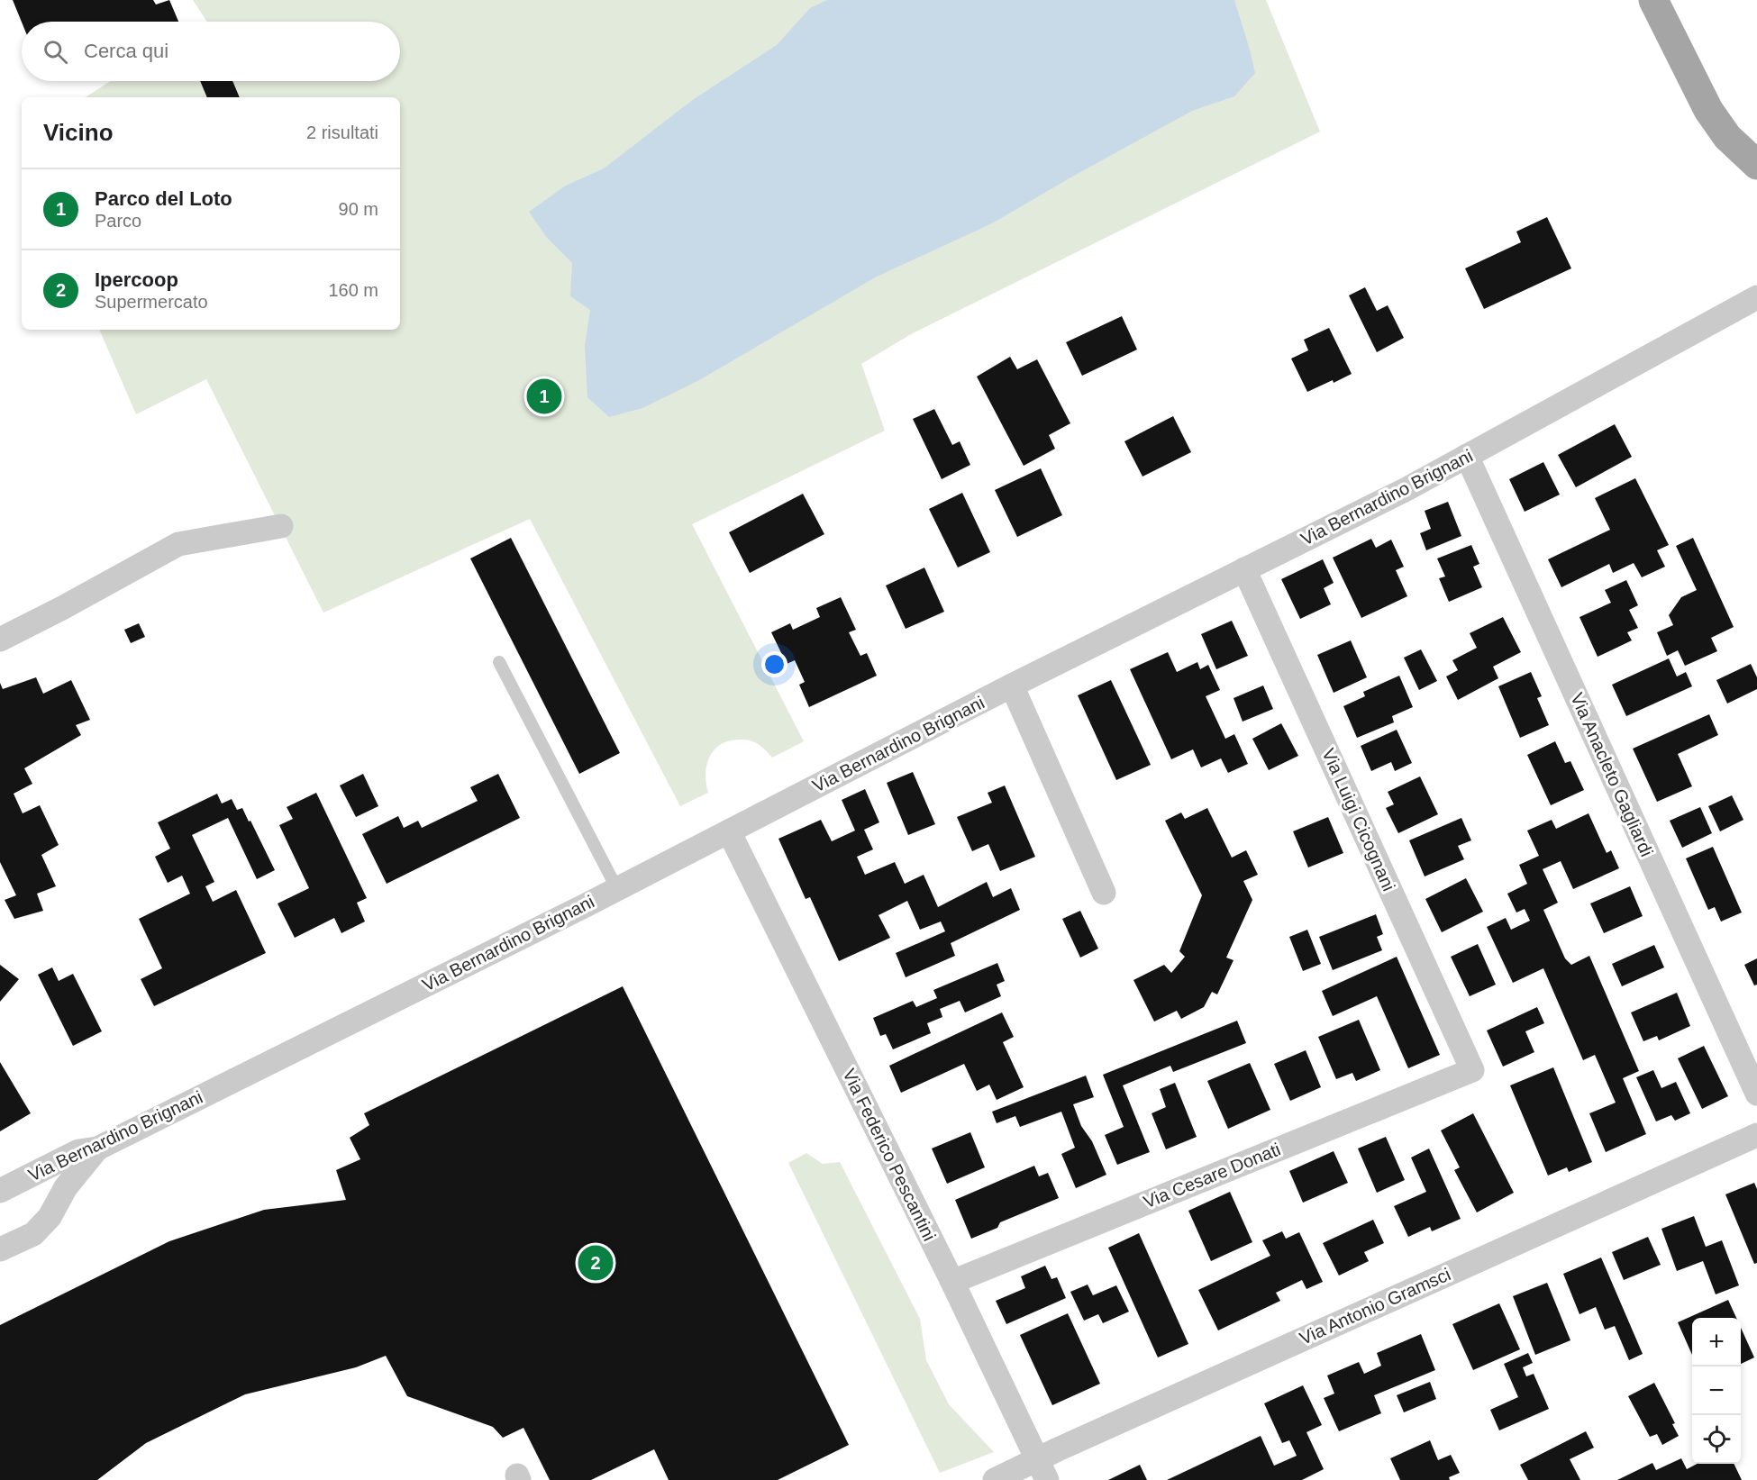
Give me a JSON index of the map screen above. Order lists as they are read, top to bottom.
{
  "streets": {
    "street": [
      "Via Bernardino Brignani",
      "Via Anacleto Gagliardi",
      "Via Luigi Cicognani",
      "Via Federico Pescantini",
      "Via Cesare Donati",
      "Via Antonio Gramsci"
    ]
  },
  "crossings": [
    ["Via Bernardino Brignani", "Via Anacleto Gagliardi"],
    ["Via Bernardino Brignani", "Via Luigi Cicognani"],
    ["Via Bernardino Brignani", "Via Federico Pescantini"],
    ["Via Luigi Cicognani", "Via Cesare Donati"],
    ["Via Federico Pescantini", "Via Cesare Donati"],
    ["Via Federico Pescantini", "Via Antonio Gramsci"]
  ],
  "page": {
    "search": "Cerca qui",
    "heading": ["Vicino", "2 risultati"],
    "list": [
      {
        "mark": "1",
        "name": "Parco del Loto",
        "note": "Parco",
        "value": "90 m"
      },
      {
        "mark": "2",
        "name": "Ipercoop",
        "note": "Supermercato",
        "value": "160 m"
      }
    ],
    "pins": ["1", "2"],
    "map_buttons": ["+", "−"]
  }
}
